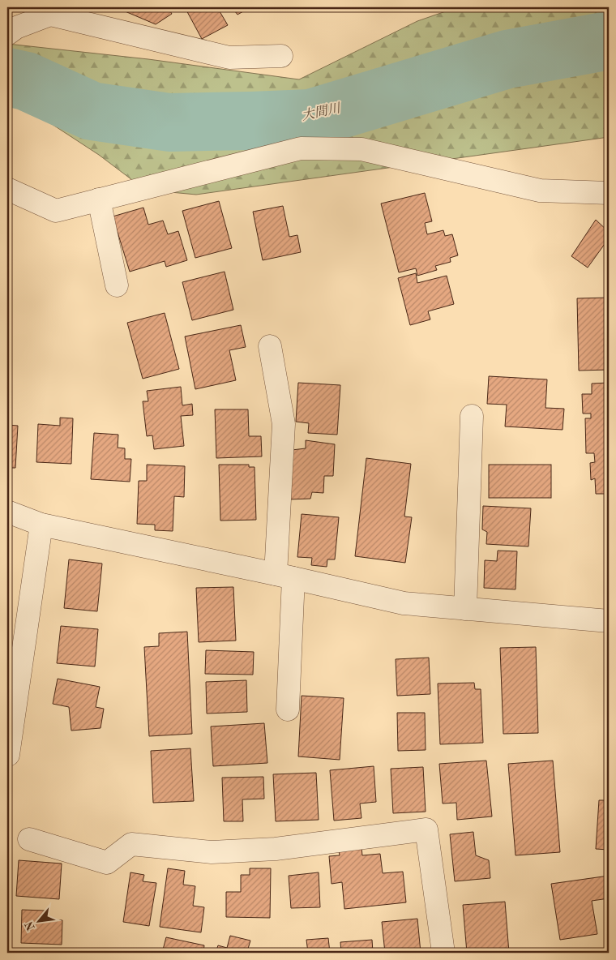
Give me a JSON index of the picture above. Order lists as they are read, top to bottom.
{
  "water": ["大間川"],
  "north": "bottom left"
}
